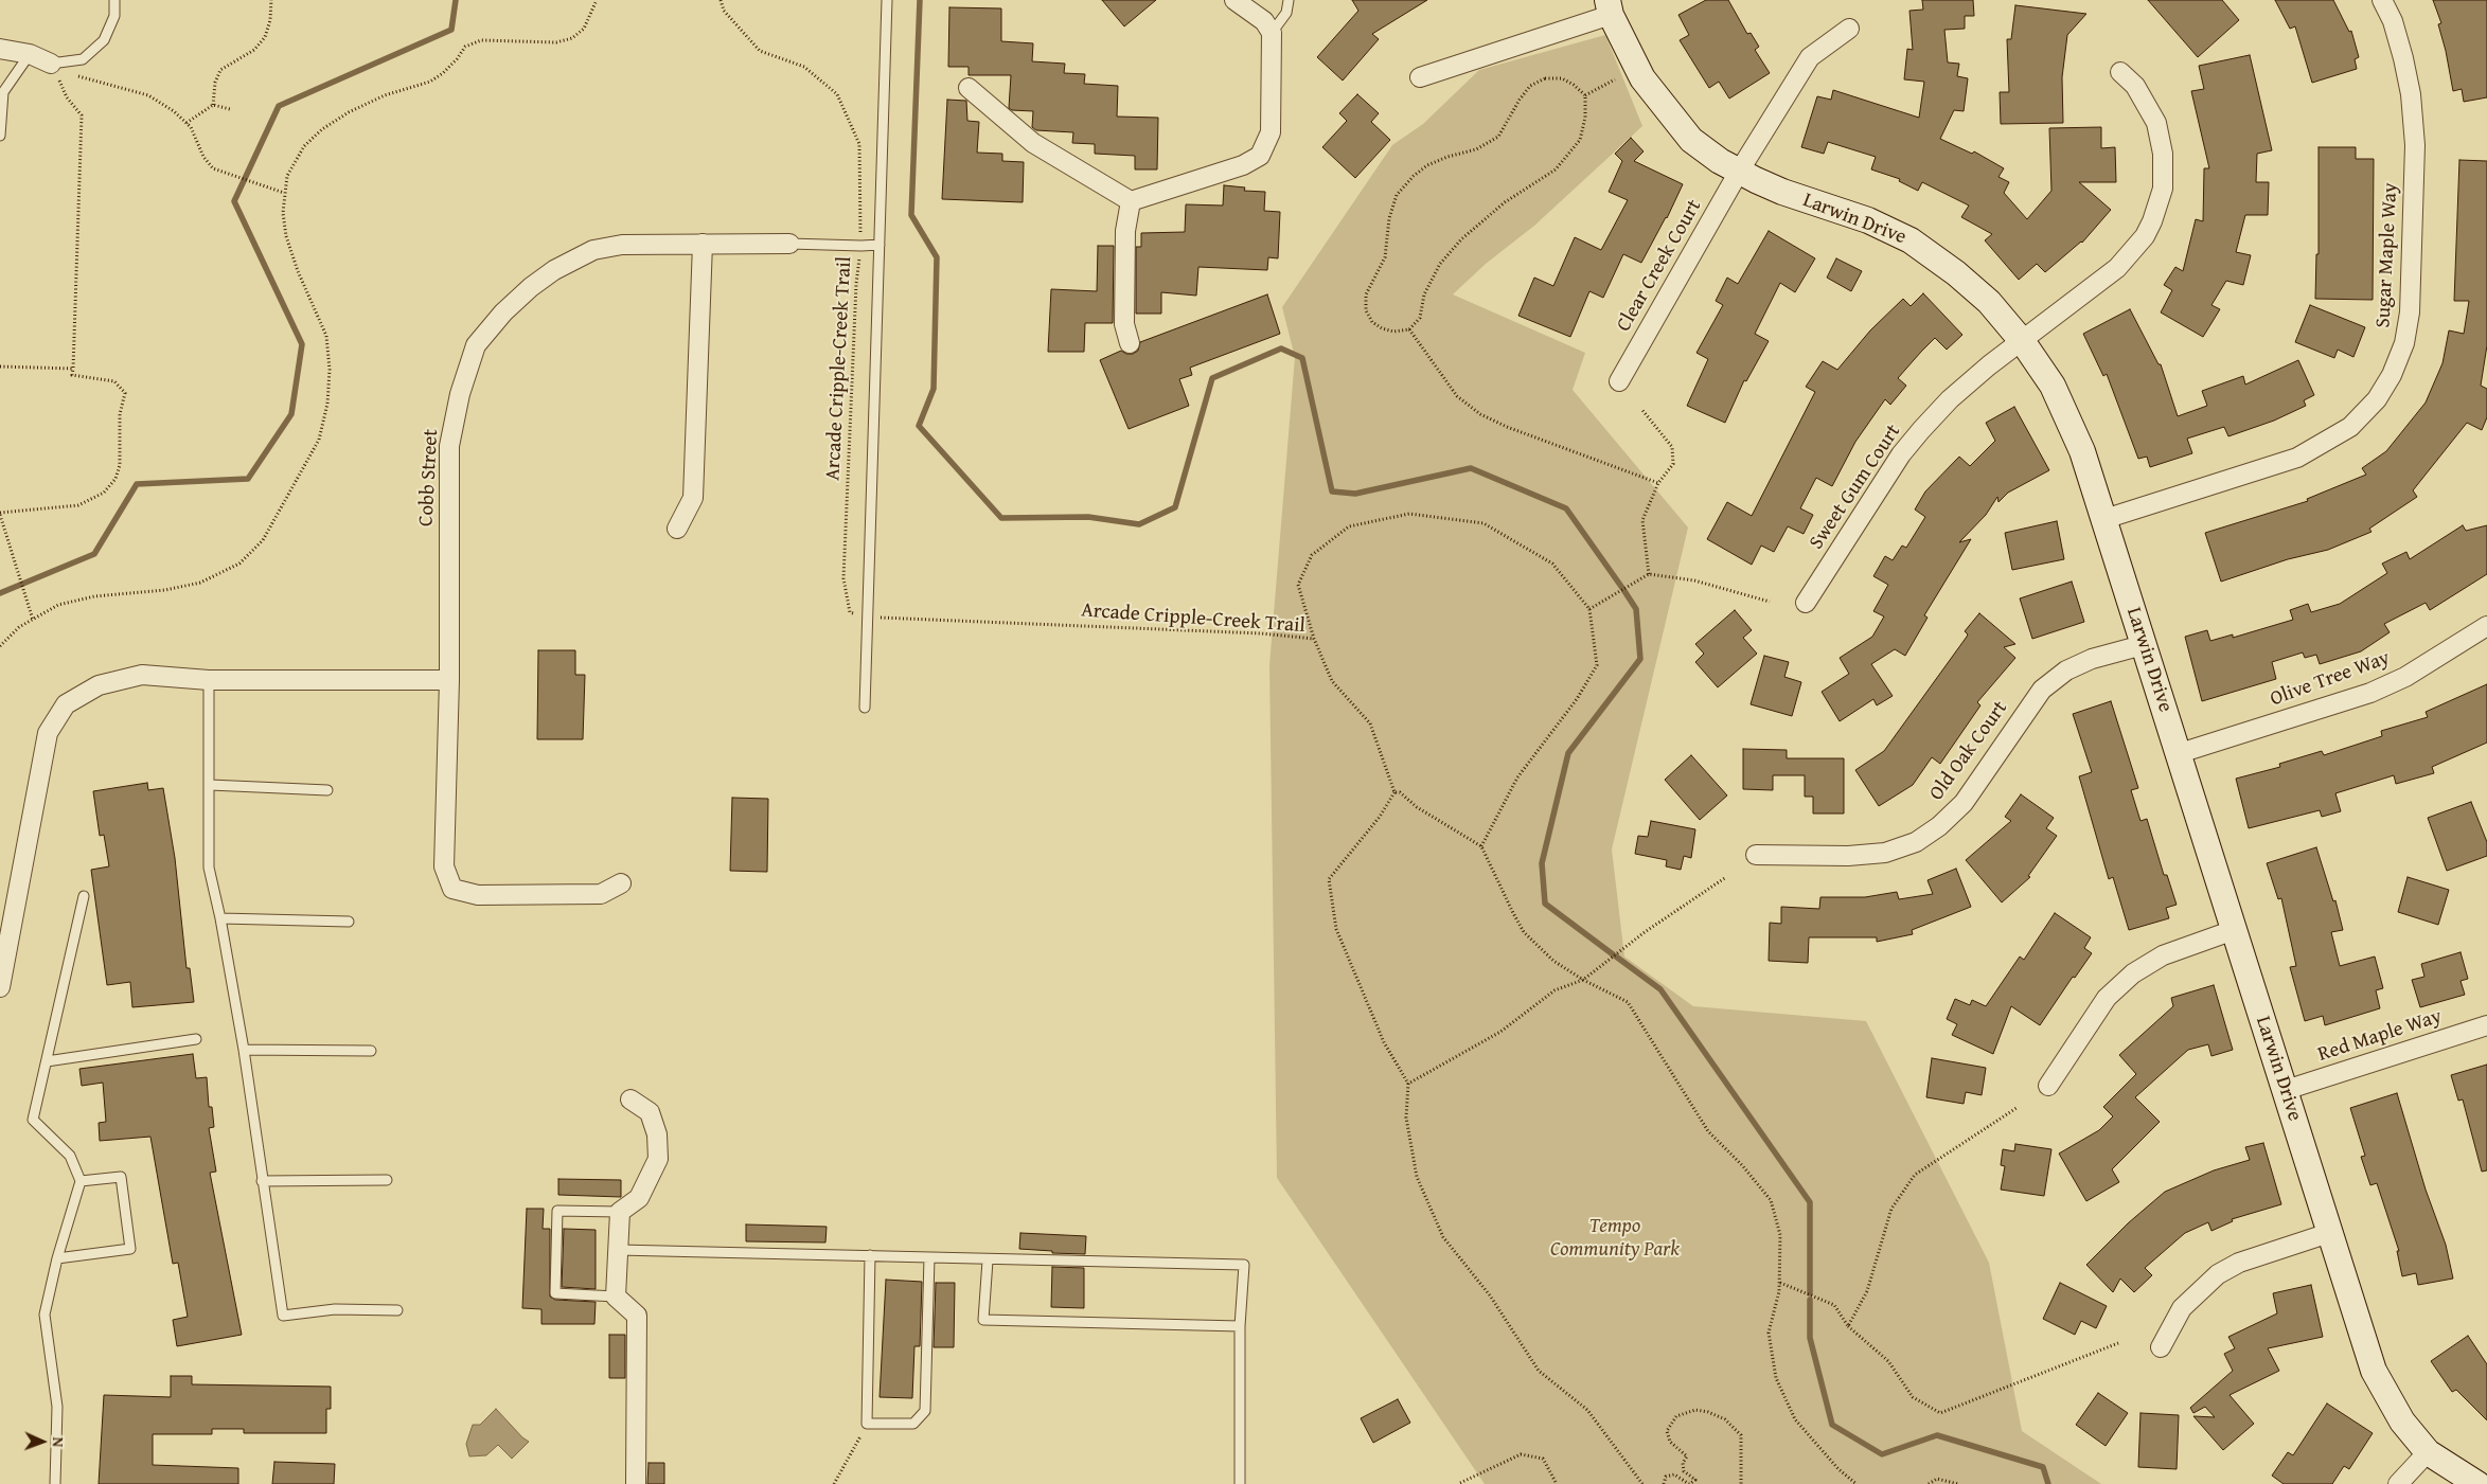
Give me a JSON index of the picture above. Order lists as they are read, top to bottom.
{
  "streets": {
    "street": [
      "Larwin Drive",
      "Sugar Maple Way",
      "Clear Creek Court",
      "Cobb Street",
      "Sweet Gum Court",
      "Olive Tree Way",
      "Old Oak Court",
      "Red Maple Way"
    ],
    "path": ["Arcade Cripple-Creek Trail"]
  },
  "crossings": [
    ["Larwin Drive", "Sugar Maple Way"],
    ["Larwin Drive", "Clear Creek Court"],
    ["Larwin Drive", "Sweet Gum Court"],
    ["Larwin Drive", "Olive Tree Way"],
    ["Larwin Drive", "Old Oak Court"],
    ["Larwin Drive", "Red Maple Way"]
  ],
  "parks": ["Tempo Community Park"],
  "north": "right"
}
